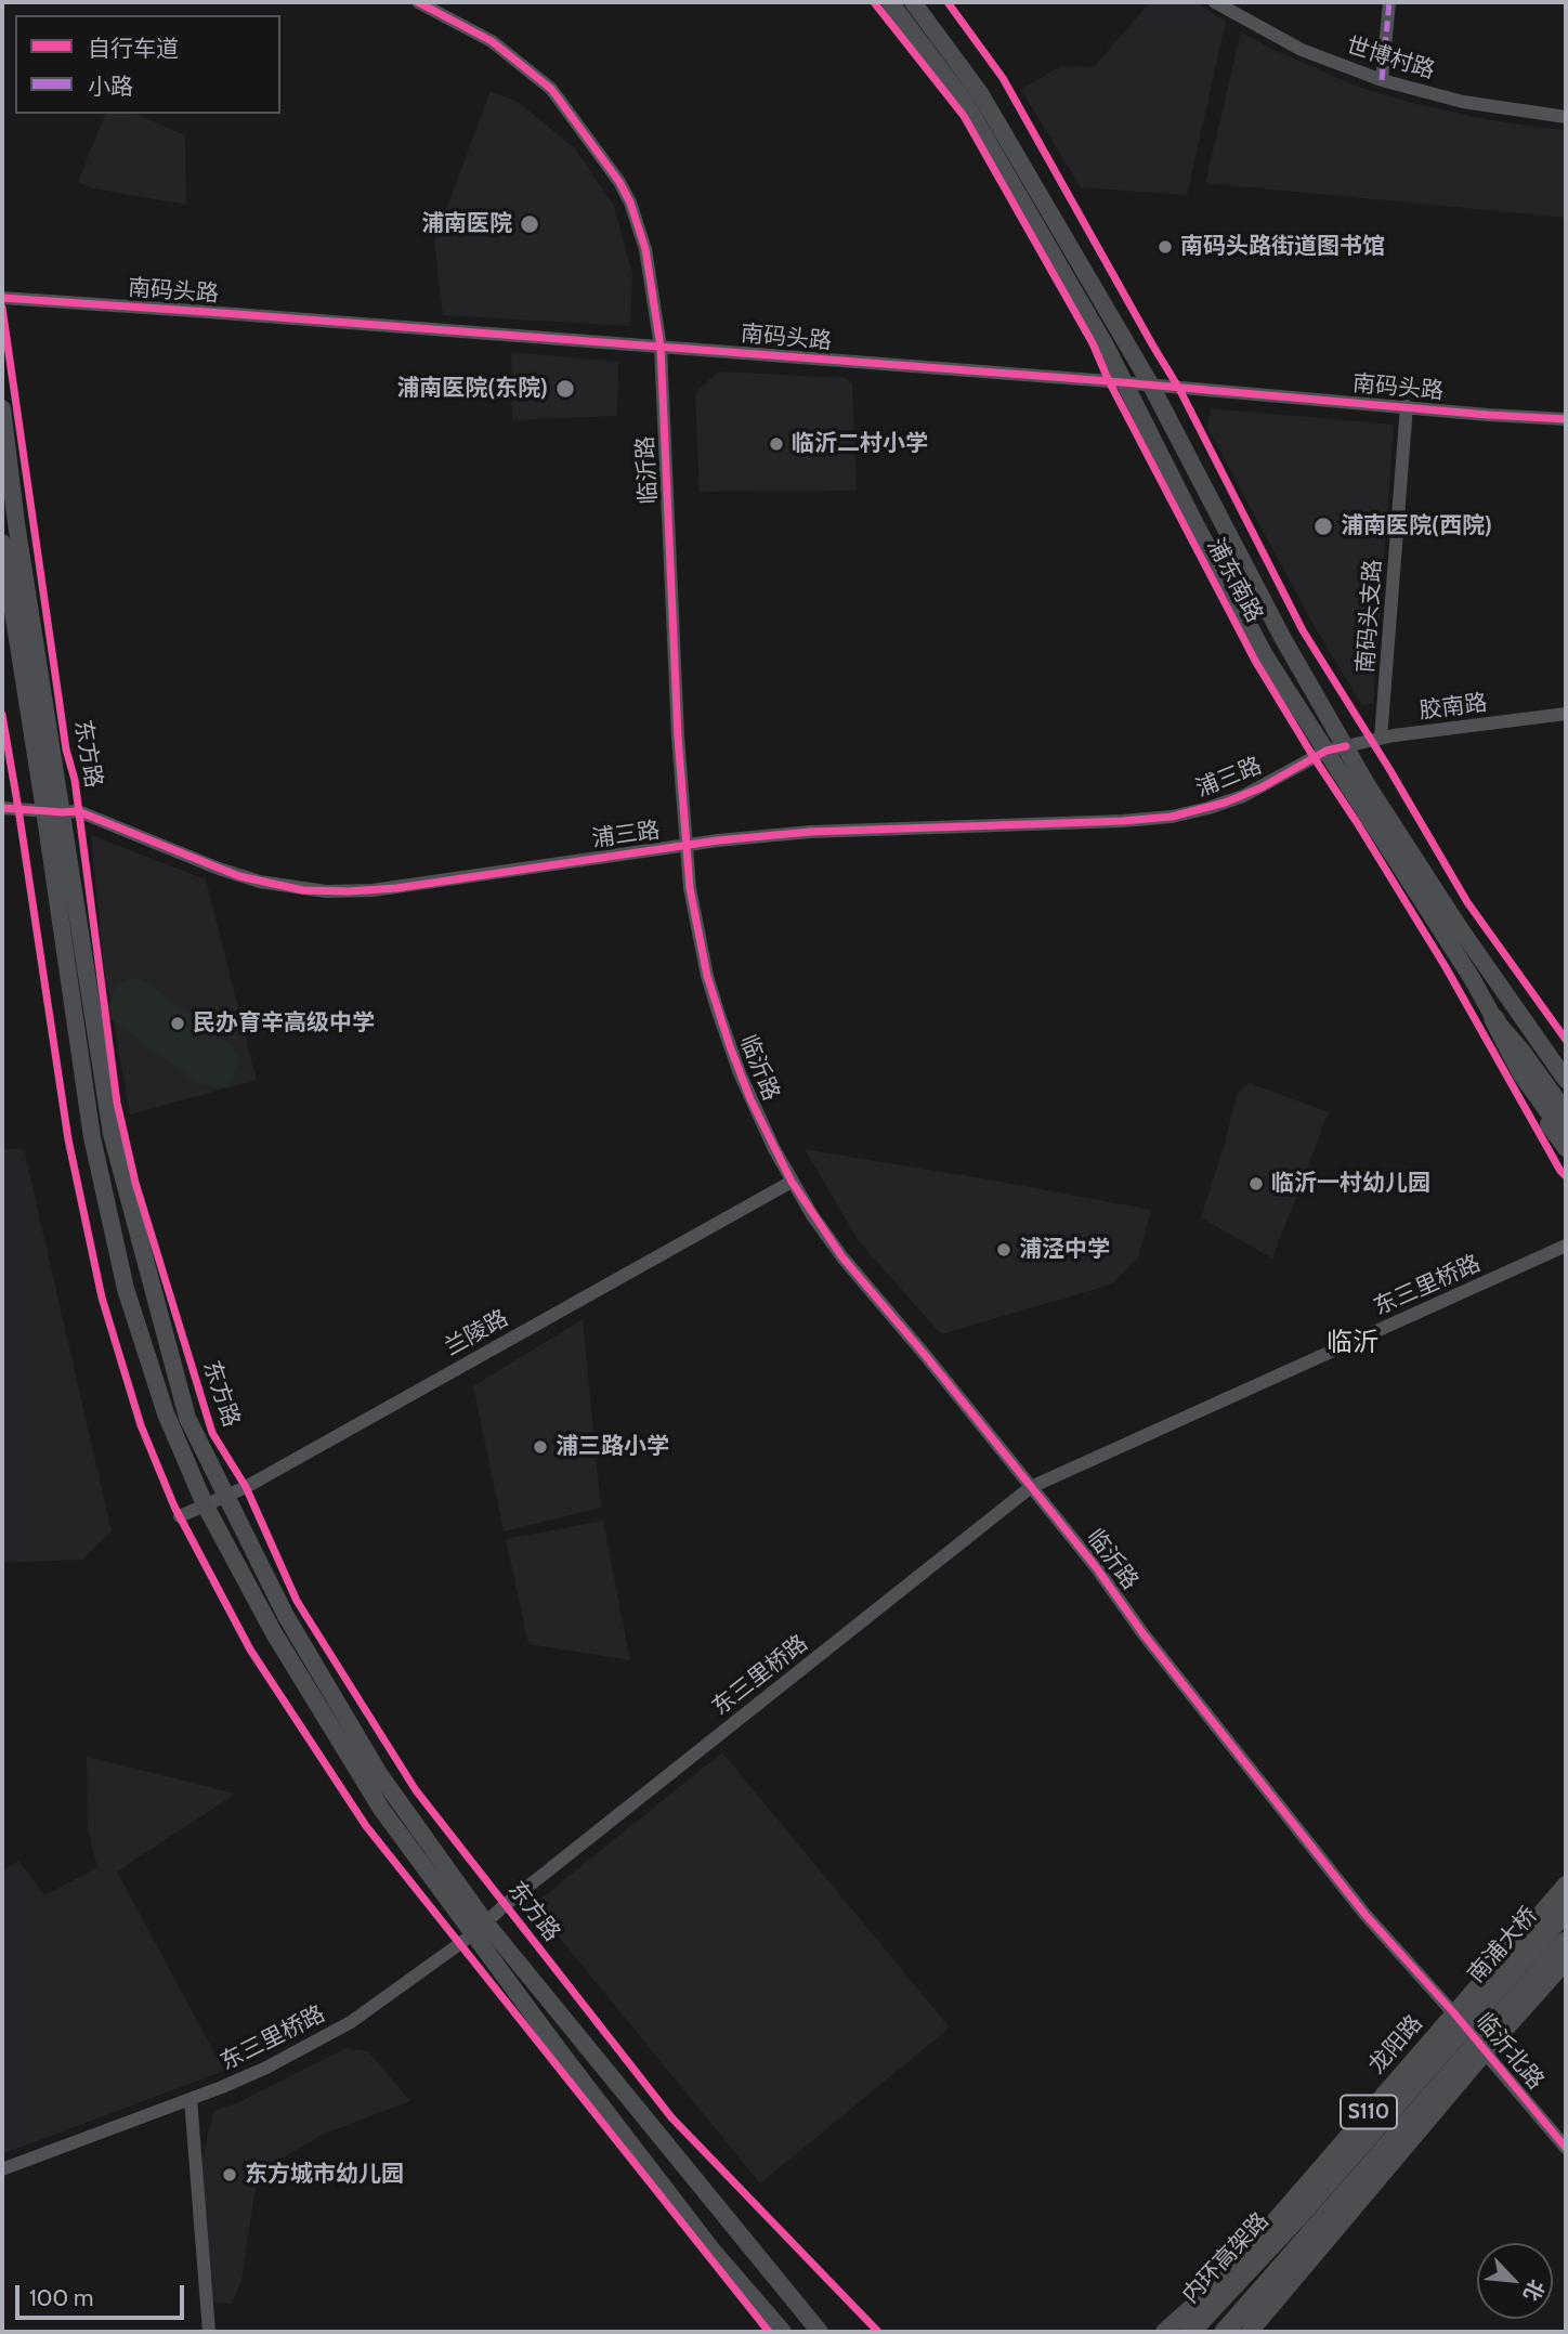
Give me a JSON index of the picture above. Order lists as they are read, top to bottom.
{
  "streets": {
    "highway": ["南浦大桥", "内环高架路"],
    "main road": [
      "浦东南路",
      "东方路",
      "龙阳路",
      "S110"
    ],
    "street": [
      "世博村路",
      "南码头路",
      "临沂路",
      "南码头支路",
      "胶南路",
      "浦三路",
      "东三里桥路",
      "兰陵路",
      "临沂北路"
    ]
  },
  "crossings": [
    ["南码头路", "临沂路"],
    ["南码头路", "浦东南路"],
    ["南码头路", "南码头支路"],
    ["临沂路", "浦三路"],
    ["临沂路", "东三里桥路"],
    ["临沂路", "兰陵路"],
    ["临沂路", "龙阳路"],
    ["临沂路", "临沂北路"],
    ["浦东南路", "胶南路"],
    ["浦东南路", "浦三路"],
    ["南码头支路", "胶南路"],
    ["胶南路", "浦三路"],
    ["东方路", "浦三路"],
    ["东方路", "东三里桥路"],
    ["东方路", "兰陵路"],
    ["南浦大桥", "内环高架路"],
    ["龙阳路", "临沂北路"],
    ["临沂北路", "S110"],
    ["S110", "内环高架路"]
  ],
  "districts": ["临沂"],
  "places": [
    "浦南医院",
    "南码头路街道图书馆",
    "浦南医院(东院)",
    "临沂二村小学",
    "浦南医院(西院)",
    "民办育辛高级中学",
    "临沂一村幼儿园",
    "浦泾中学",
    "浦三路小学",
    "东方城市幼儿园"
  ],
  "legend": ["自行车道", "小路"],
  "scale_bar": "100 m",
  "north": "bottom right"
}
